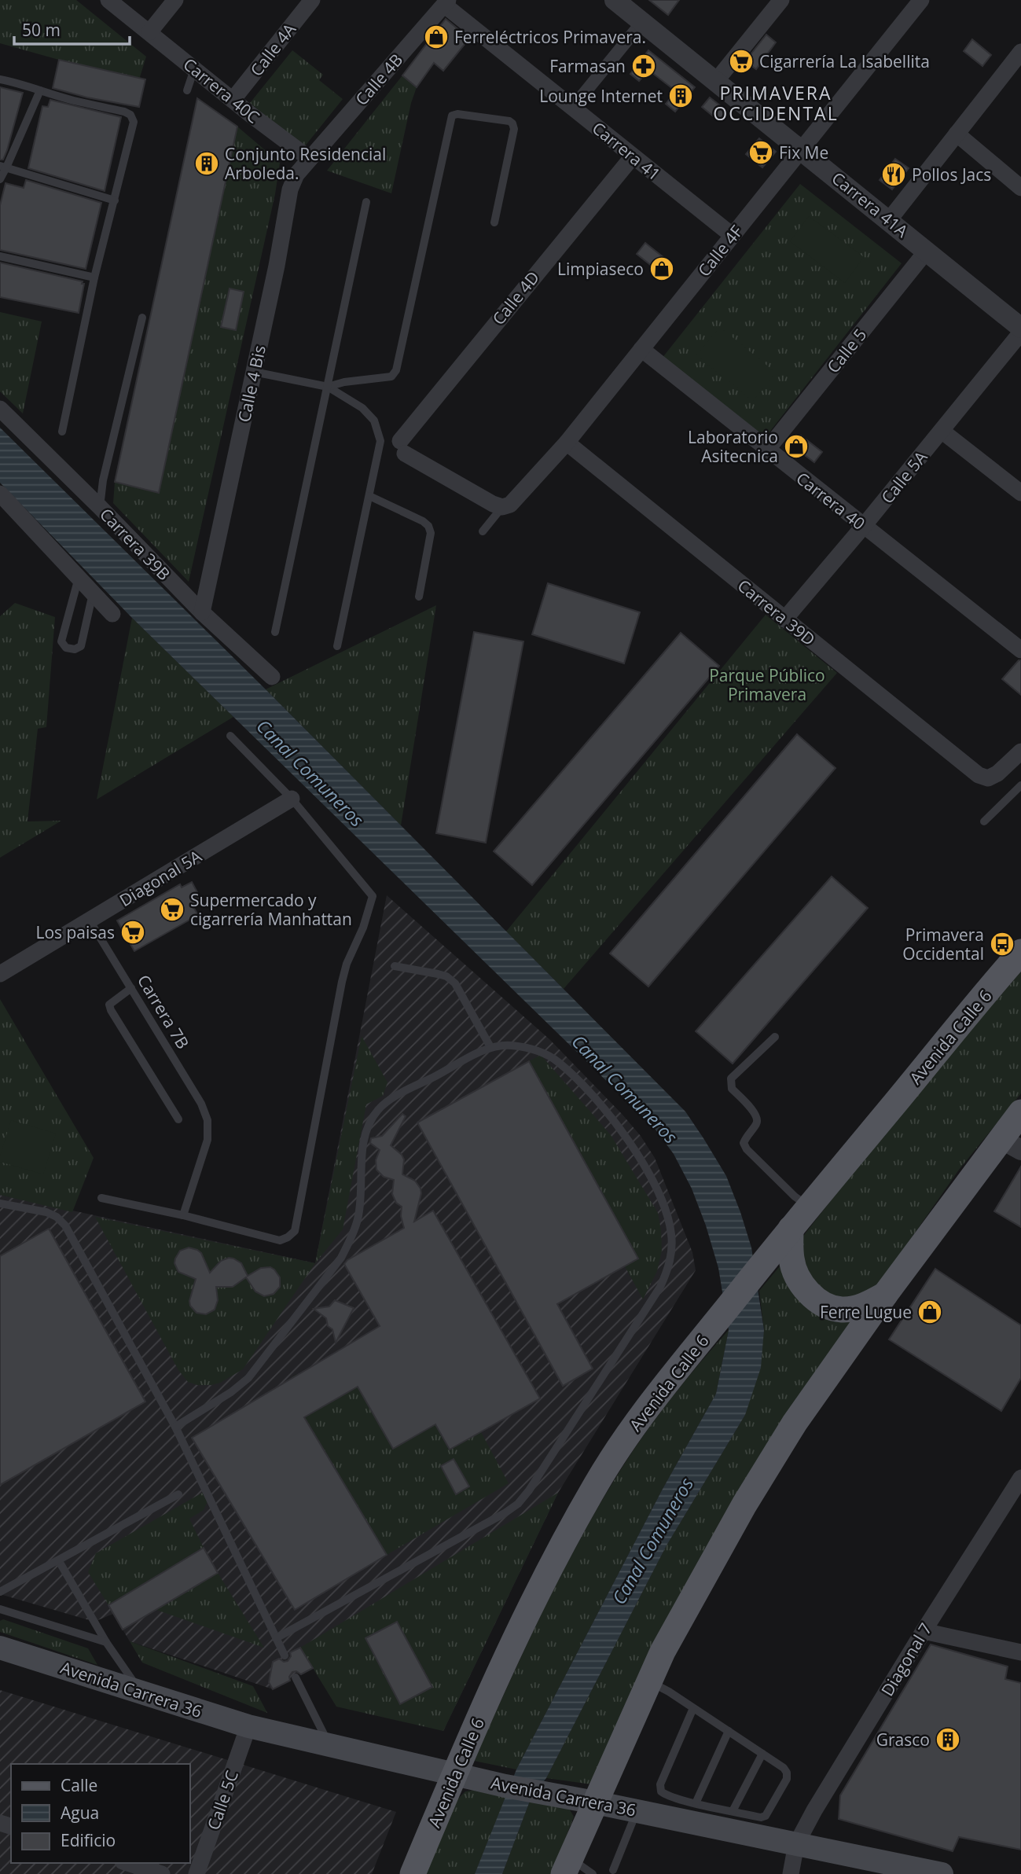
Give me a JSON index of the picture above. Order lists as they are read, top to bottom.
{
  "streets": {
    "main road": ["Avenida Calle 6", "Avenida Carrera 36"],
    "street": [
      "Calle 4A",
      "Calle 4B",
      "Carrera 40C",
      "Carrera 41",
      "Carrera 41A",
      "Calle 4F",
      "Calle 4D",
      "Calle 5",
      "Calle 4 Bis",
      "Calle 5A",
      "Carrera 40",
      "Carrera 39B",
      "Carrera 39D",
      "Diagonal 5A",
      "Diagonal 7",
      "Calle 5C"
    ],
    "lane": ["Carrera 7B"]
  },
  "crossings": [
    ["Calle 4A", "Carrera 40C"],
    ["Calle 4B", "Carrera 40C"],
    ["Calle 4B", "Carrera 41"],
    ["Calle 4B", "Calle 4 Bis"],
    ["Carrera 40C", "Calle 4 Bis"],
    ["Carrera 41", "Calle 4F"],
    ["Carrera 41", "Calle 4D"],
    ["Carrera 41A", "Calle 4F"],
    ["Carrera 41A", "Calle 5"],
    ["Calle 4F", "Calle 4D"],
    ["Calle 4F", "Carrera 40"],
    ["Calle 4F", "Carrera 39D"],
    ["Calle 5", "Carrera 40"],
    ["Calle 4 Bis", "Carrera 39B"],
    ["Calle 5A", "Carrera 40"],
    ["Calle 5A", "Carrera 39D"],
    ["Diagonal 5A", "Carrera 7B"],
    ["Avenida Calle 6", "Avenida Carrera 36"],
    ["Diagonal 7", "Avenida Carrera 36"],
    ["Avenida Carrera 36", "Calle 5C"]
  ],
  "districts": ["PRIMAVERA OCCIDENTAL"],
  "water": ["Canal Comuneros"],
  "parks": ["Parque Público Primavera"],
  "places": {
    "shop": [
      "Ferreléctricos Primavera.",
      "Limpiaseco",
      "Laboratorio Asitecnica",
      "Ferre Lugue"
    ],
    "supermarket": [
      "Cigarrería La Isabellita",
      "Fix Me",
      "Supermercado y cigarrería Manhattan",
      "Los paisas"
    ],
    "pharmacy": ["Farmasan"],
    "building": ["Lounge Internet", "Conjunto Residencial Arboleda.", "Grasco"],
    "restaurant": ["Pollos Jacs"],
    "bus stop": ["Primavera Occidental"]
  },
  "legend": ["Calle", "Agua", "Edificio"],
  "scale_bar": "50 m"
}
